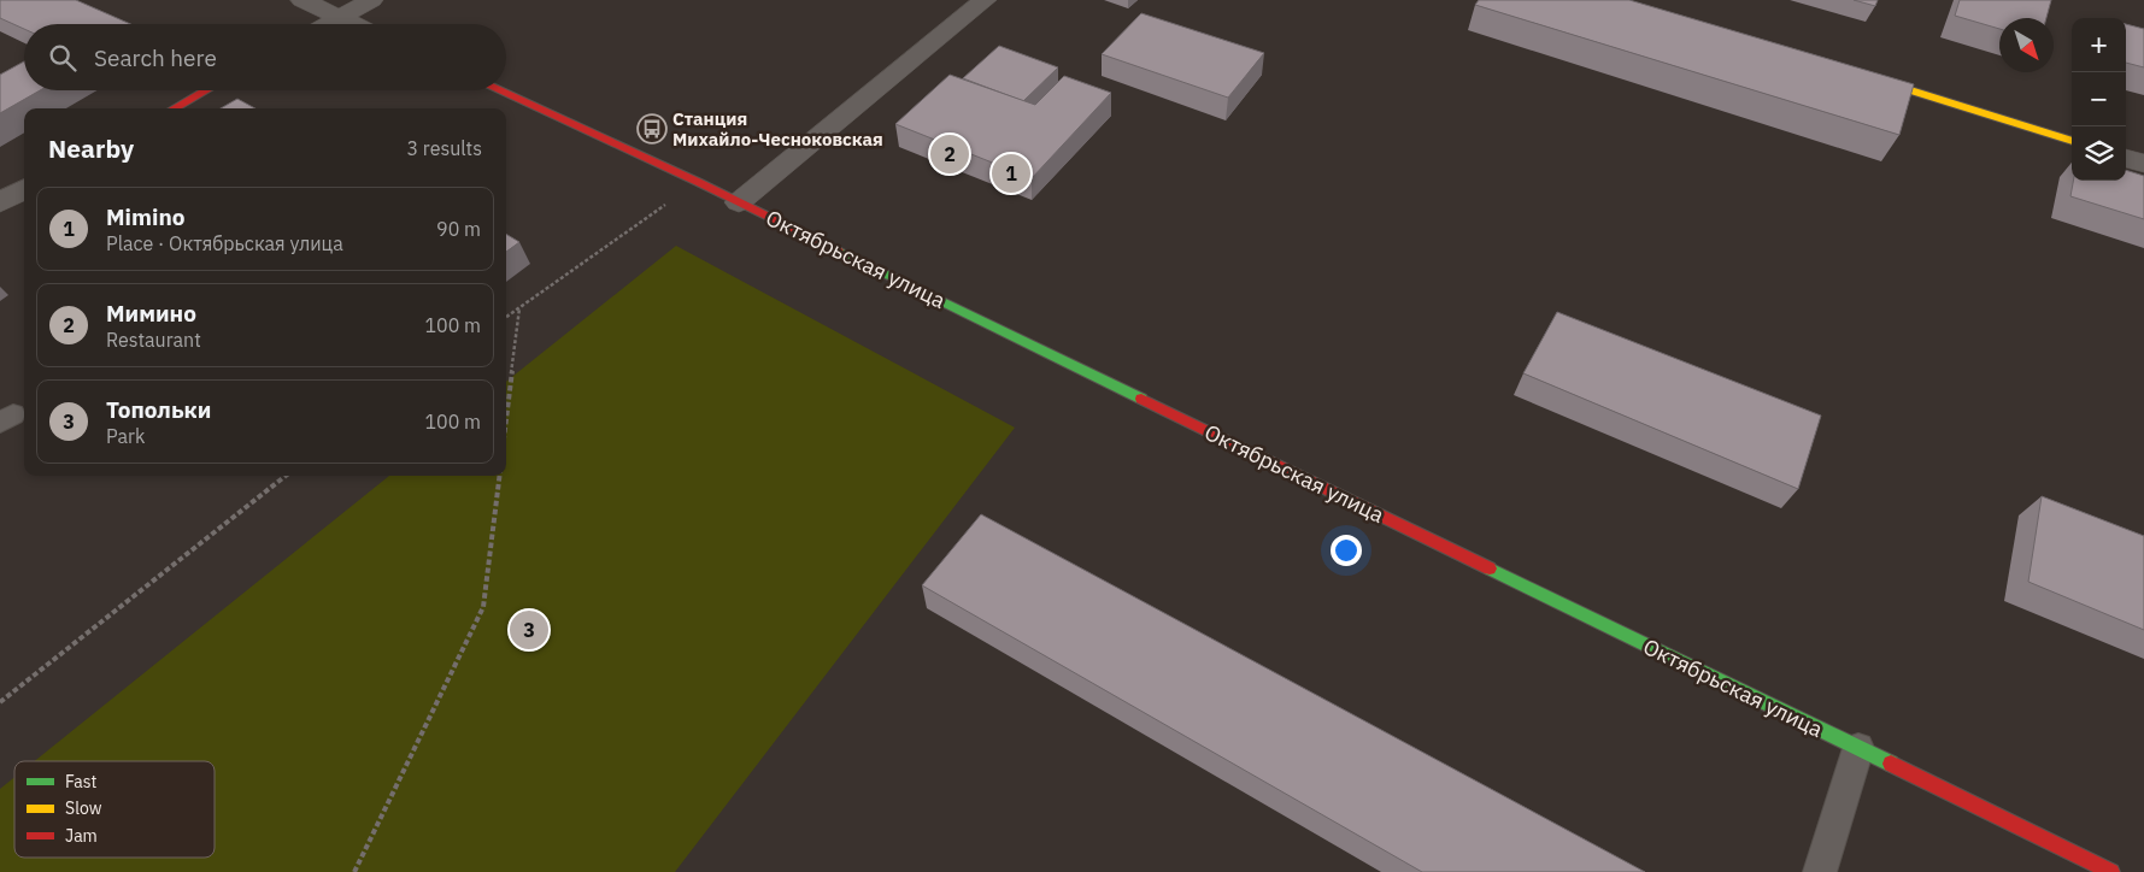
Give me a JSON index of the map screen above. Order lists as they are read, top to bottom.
{
  "streets": {
    "street": ["Октябрьская улица"]
  },
  "places": {
    "bus stop": ["Станция Михайло-Чесноковская"]
  },
  "legend": ["Fast", "Slow", "Jam"],
  "north": "bottom right",
  "page": {
    "map_buttons": ["+", "−"],
    "search": "Search here",
    "heading": ["Nearby", "3 results"],
    "pins": ["2", "1", "3"],
    "list": [
      {
        "mark": "1",
        "name": "Mimino",
        "note": "Place · Октябрьская улица",
        "value": "90 m"
      },
      {
        "mark": "2",
        "name": "Мимино",
        "note": "Restaurant",
        "value": "100 m"
      },
      {
        "mark": "3",
        "name": "Топольки",
        "note": "Park",
        "value": "100 m"
      }
    ]
  }
}
